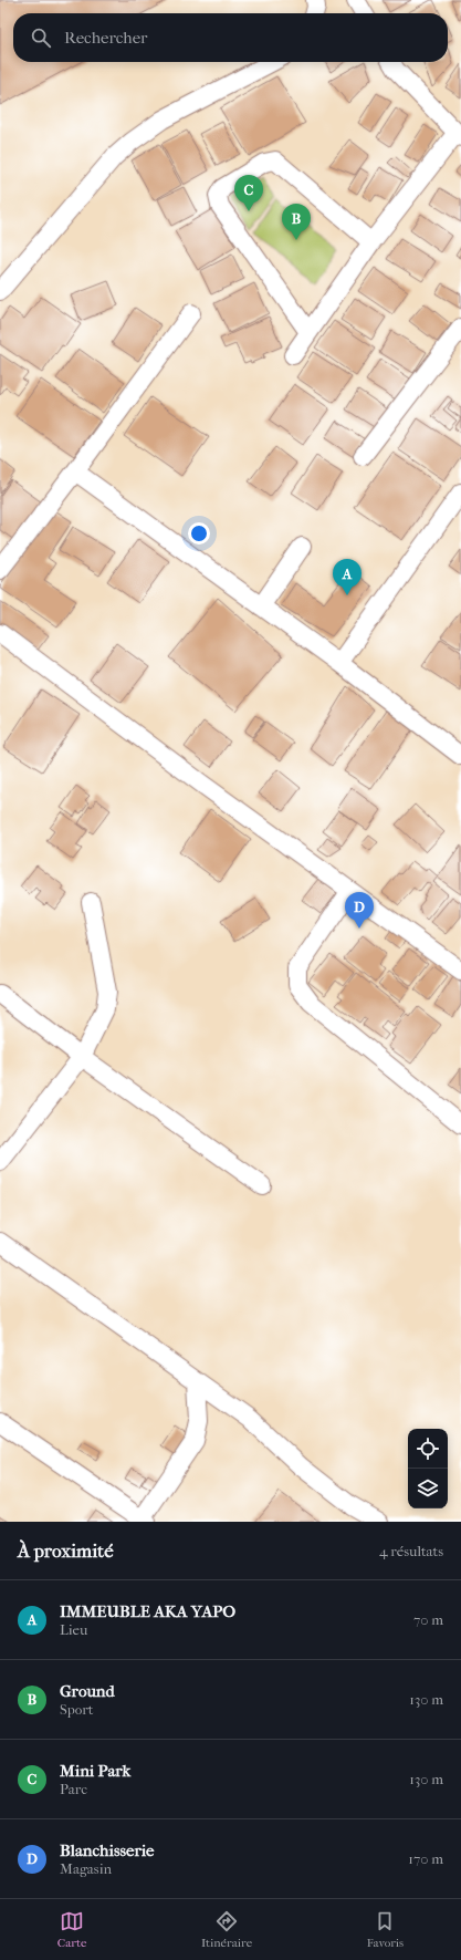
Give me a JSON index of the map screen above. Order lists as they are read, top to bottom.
{
  "page": {
    "search": "Rechercher",
    "pins": [
      "C",
      "B",
      "A",
      "D"
    ],
    "heading": ["À proximité", "4 résultats"],
    "list": [
      {
        "mark": "A",
        "name": "IMMEUBLE AKA YAPO",
        "note": "Lieu",
        "value": "70 m"
      },
      {
        "mark": "B",
        "name": "Ground",
        "note": "Sport",
        "value": "130 m"
      },
      {
        "mark": "C",
        "name": "Mini Park",
        "note": "Parc",
        "value": "130 m"
      },
      {
        "mark": "D",
        "name": "Blanchisserie",
        "note": "Magasin",
        "value": "170 m"
      }
    ],
    "nav": ["Carte", "Itinéraire", "Favoris"]
  }
}
